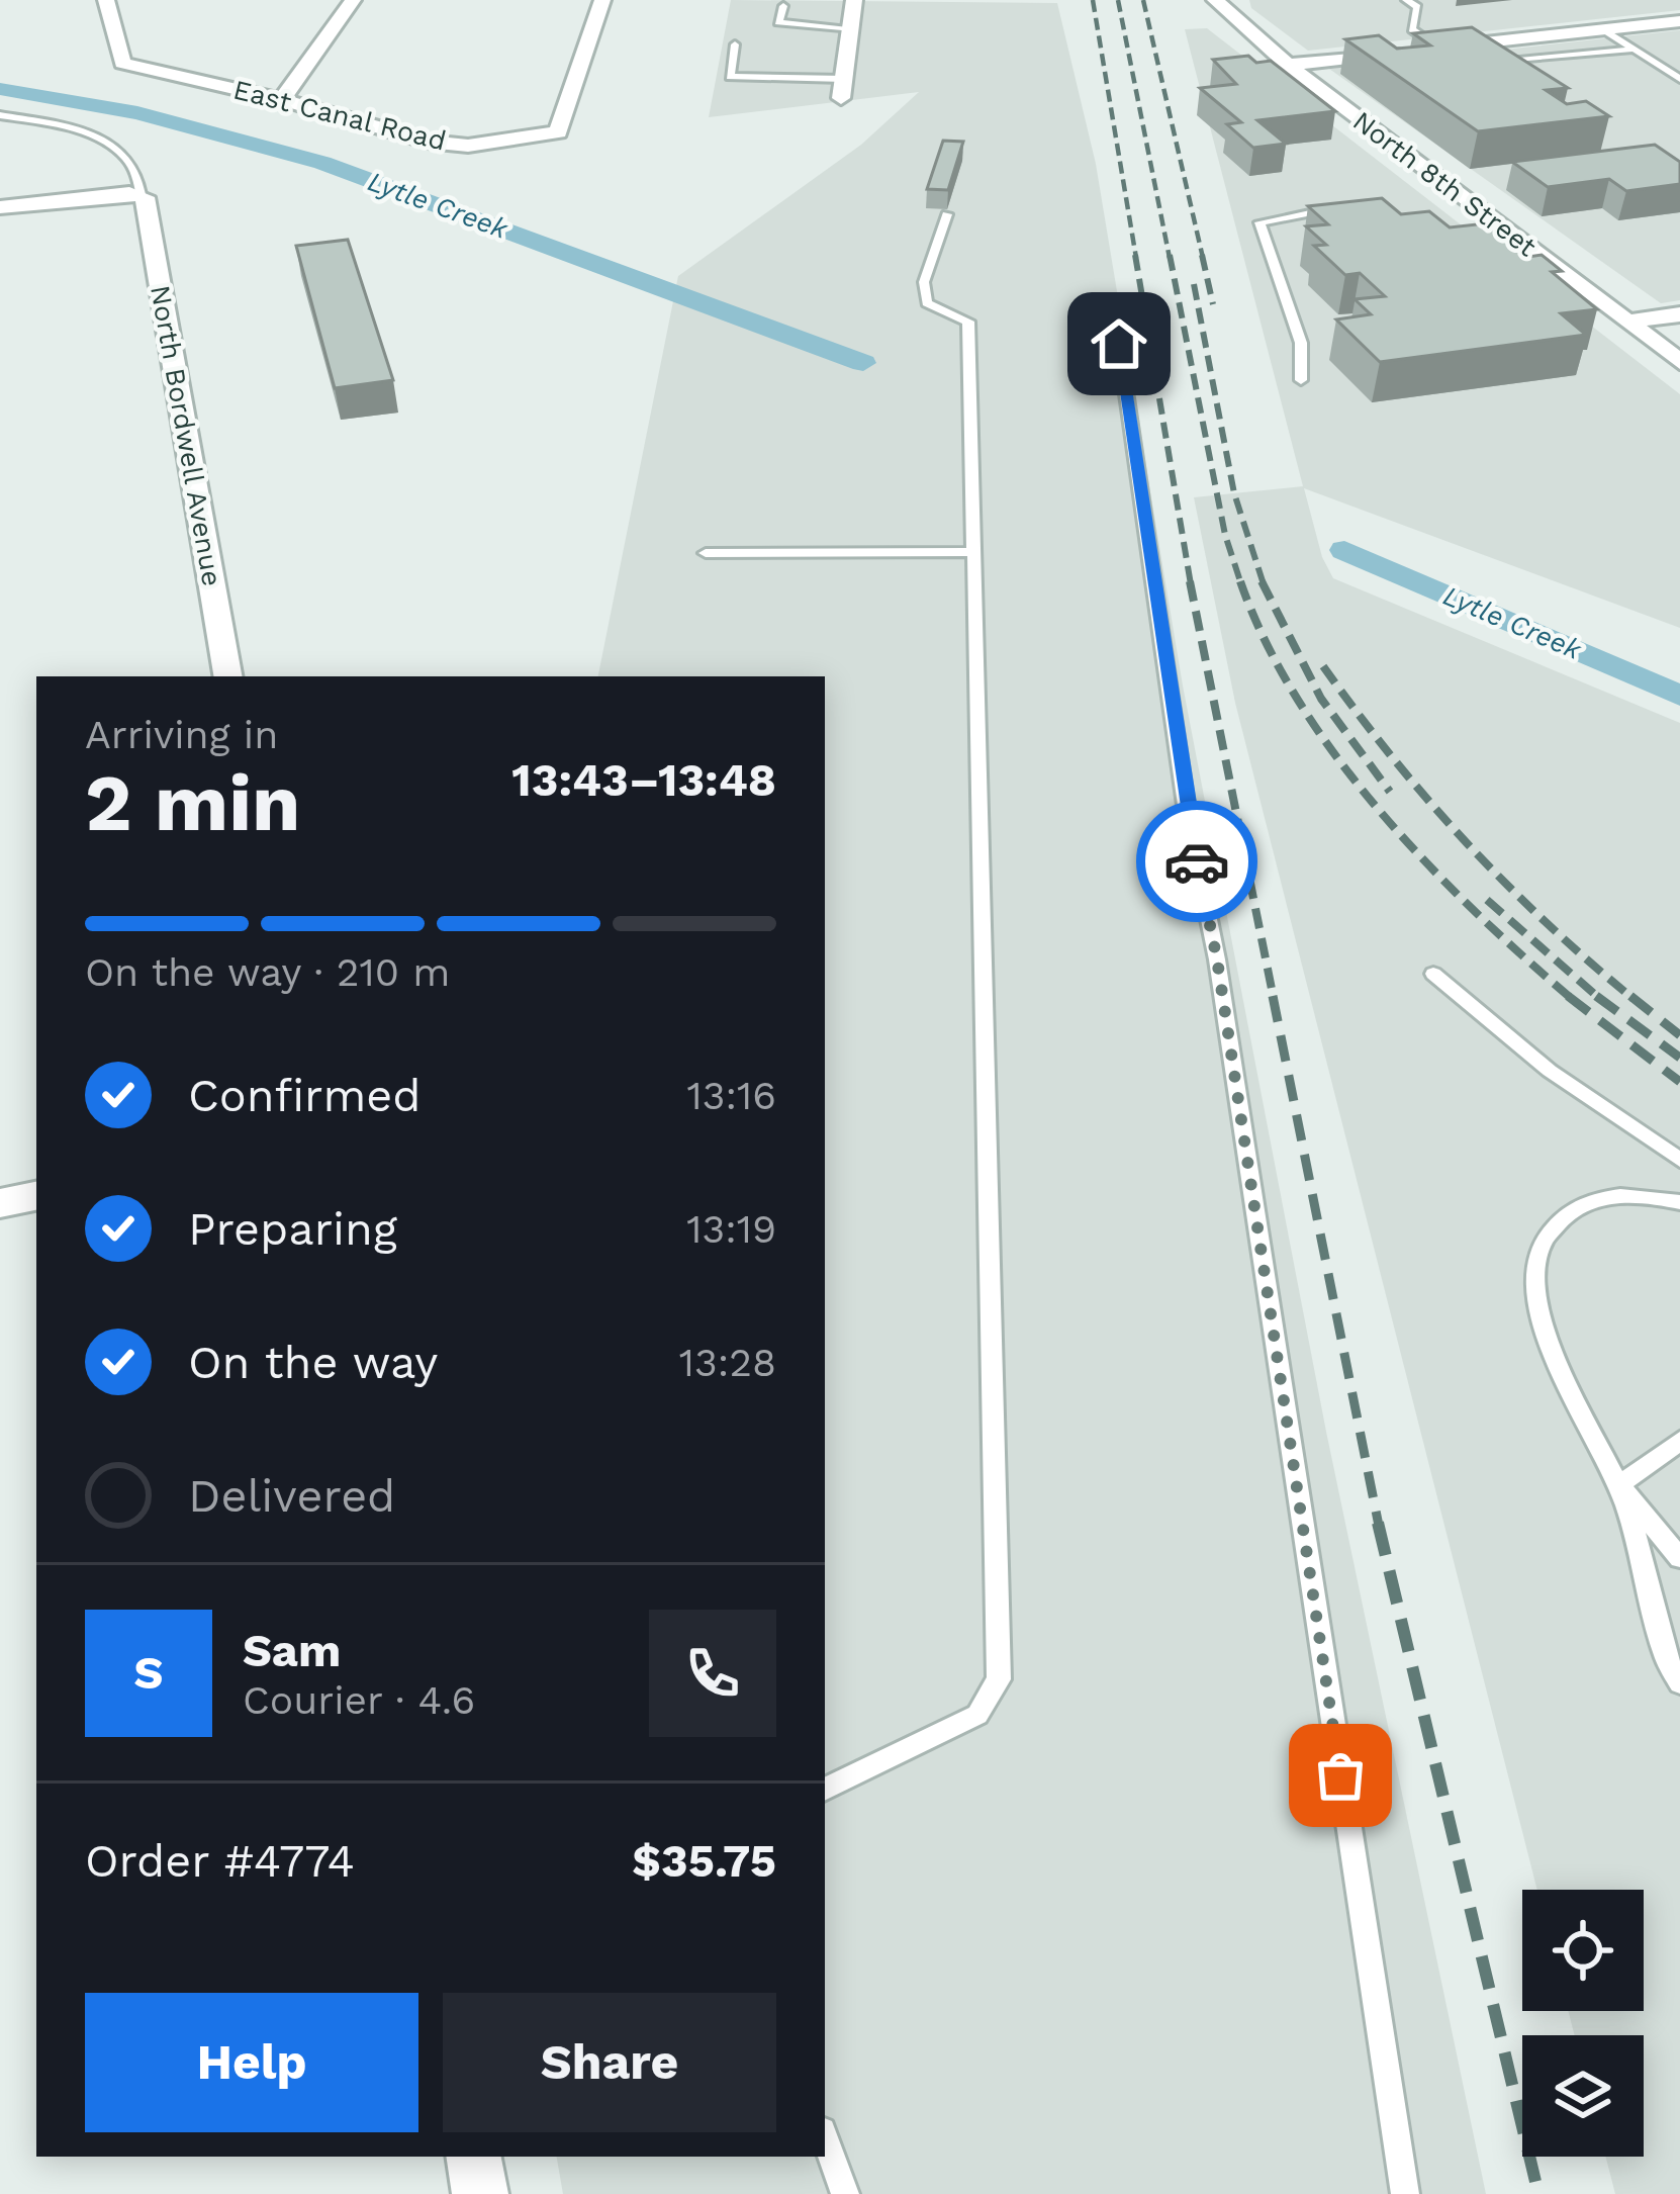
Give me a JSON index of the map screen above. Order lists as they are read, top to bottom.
{
  "streets": {
    "street": ["East Canal Road", "North 8th Street", "North Bordwell Avenue"]
  },
  "water": ["Lytle Creek"],
  "page": {
    "heading": ["2 min", "Arriving in", "13:43–13:48"],
    "panel": [
      "Sam",
      "Courier · 4.6",
      "Order #4774",
      "$35.75"
    ],
    "bar": "On the way · 210 m",
    "list": [
      ["Confirmed", "13:16"],
      ["Preparing", "13:19"],
      ["On the way", "13:28"],
      "Delivered"
    ],
    "round": "S",
    "buttons": ["Help", "Share"]
  }
}
